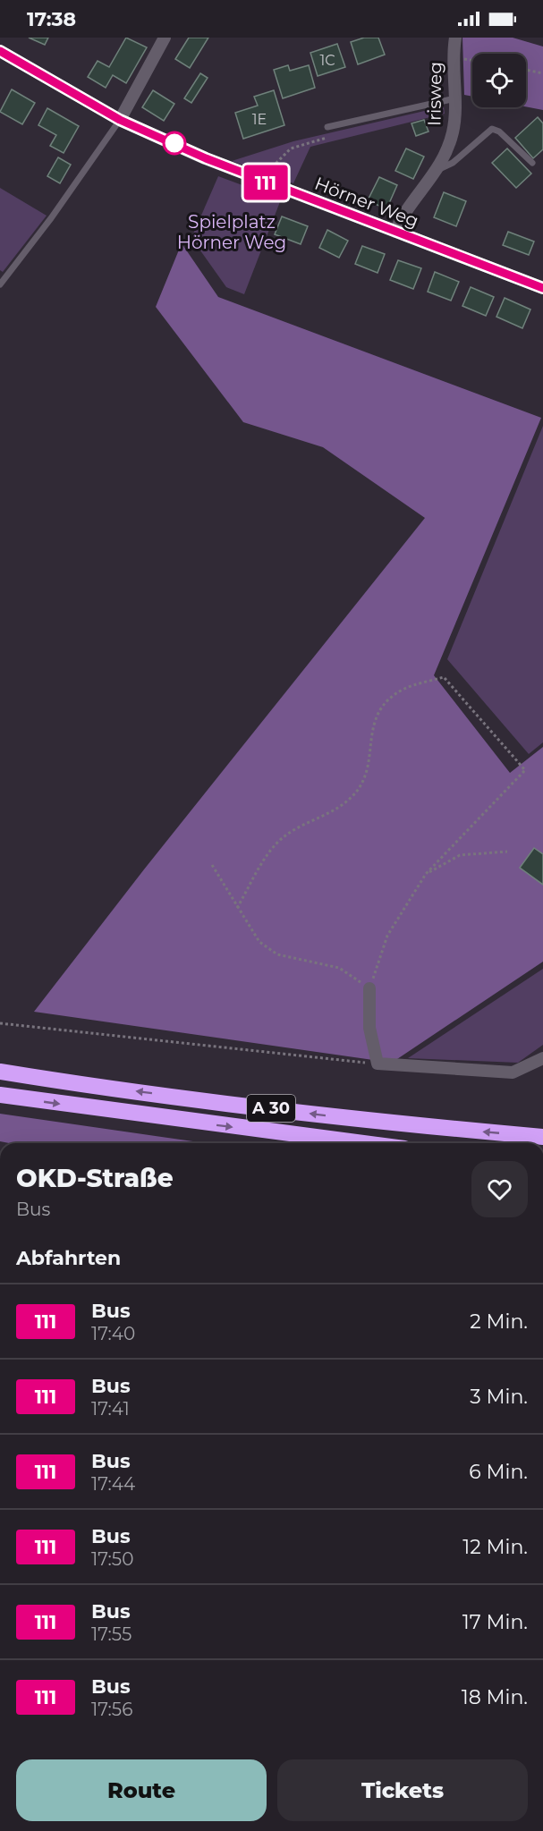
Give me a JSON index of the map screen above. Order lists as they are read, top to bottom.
{
  "streets": {
    "highway": ["A 30"],
    "street": ["Irisweg", "Hörner Weg"]
  },
  "crossings": [
    ["Irisweg", "Hörner Weg"]
  ],
  "parks": ["Spielplatz Hörner Weg"],
  "lines": ["bus line 111"],
  "house_numbers": ["1C", "1E"],
  "page": {
    "status": "17:38",
    "on_map": "111",
    "heading": [
      ["OKD-Straße", "Bus"],
      "Abfahrten"
    ],
    "list": [
      {
        "mark": "111",
        "name": "Bus",
        "note": "17:40",
        "value": "2 Min."
      },
      {
        "mark": "111",
        "name": "Bus",
        "note": "17:41",
        "value": "3 Min."
      },
      {
        "mark": "111",
        "name": "Bus",
        "note": "17:44",
        "value": "6 Min."
      },
      {
        "mark": "111",
        "name": "Bus",
        "note": "17:50",
        "value": "12 Min."
      },
      {
        "mark": "111",
        "name": "Bus",
        "note": "17:55",
        "value": "17 Min."
      },
      {
        "mark": "111",
        "name": "Bus",
        "note": "17:56",
        "value": "18 Min."
      }
    ],
    "buttons": ["Route", "Tickets"]
  }
}
